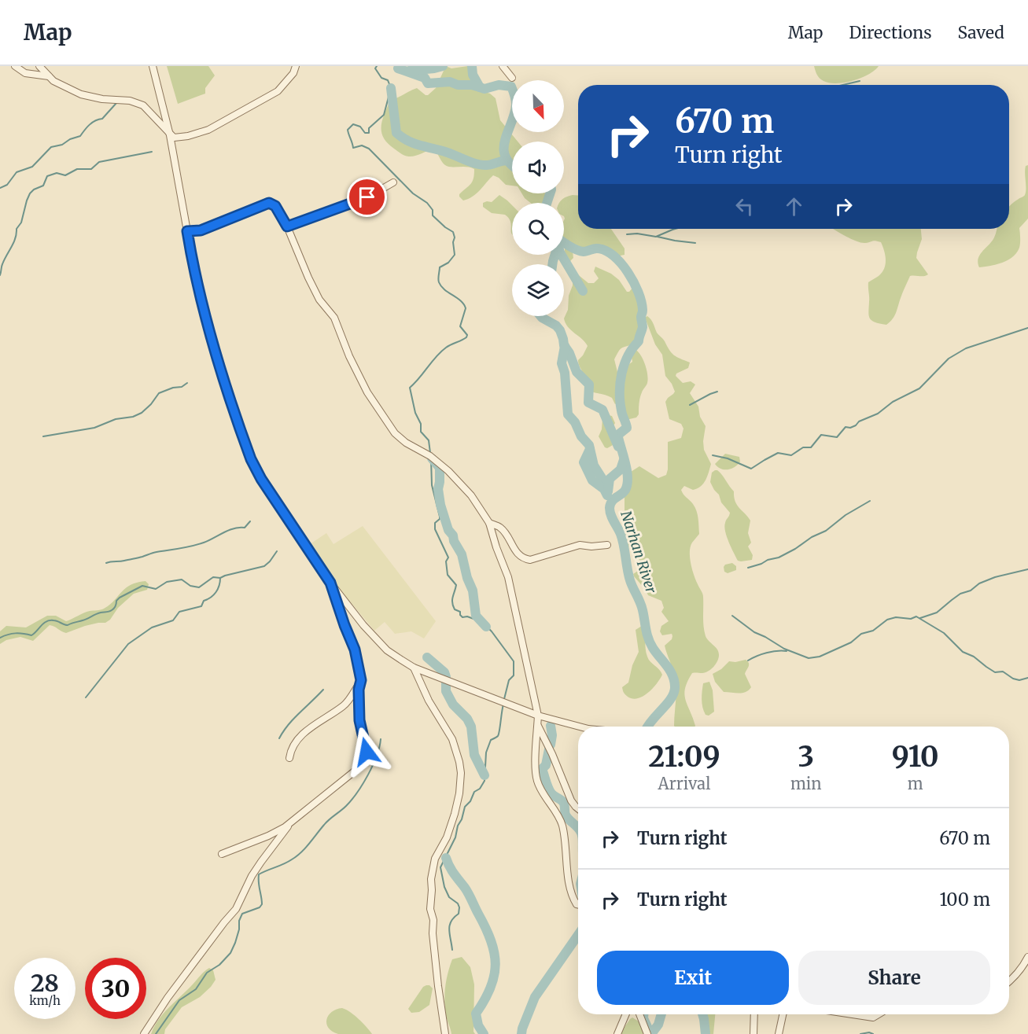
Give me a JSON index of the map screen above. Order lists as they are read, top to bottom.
{
  "water": ["Narhan River"],
  "north": "bottom right",
  "page": {
    "header": "Map",
    "nav": ["Map", "Directions", "Saved"],
    "turn": ["670 m", "Turn right"],
    "eta": [
      "21:09",
      "Arrival",
      "3",
      "min",
      "910",
      "m"
    ],
    "list": [
      {
        "name": "Turn right",
        "value": "670 m"
      },
      {
        "name": "Turn right",
        "value": "100 m"
      }
    ],
    "buttons": ["Exit", "Share"],
    "speed": "28 km/h",
    "limit": "30"
  }
}
